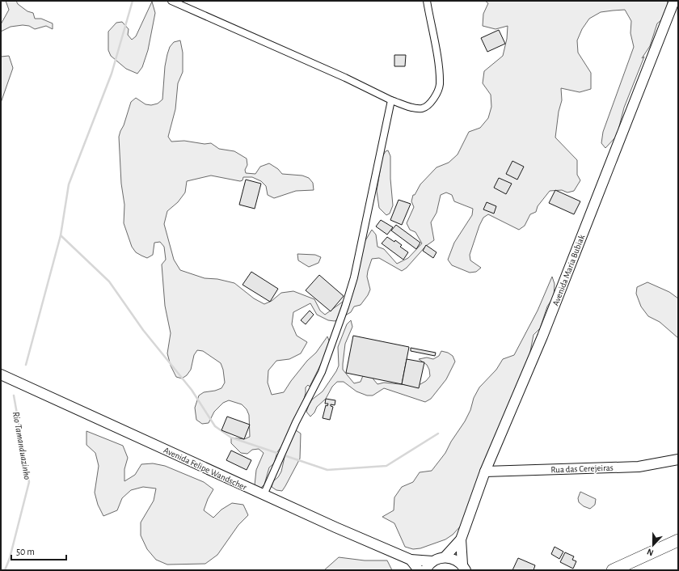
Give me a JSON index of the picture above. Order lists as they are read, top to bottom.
{
  "streets": {
    "street": ["Avenida Maria Bubiak", "Avenida Felipe Wandscher", "Rua das Cerejeiras"]
  },
  "crossings": [
    ["Avenida Maria Bubiak", "Rua das Cerejeiras"]
  ],
  "water": ["Rio Tamanduazinho"],
  "scale_bar": "50 m",
  "north": "bottom"
}
